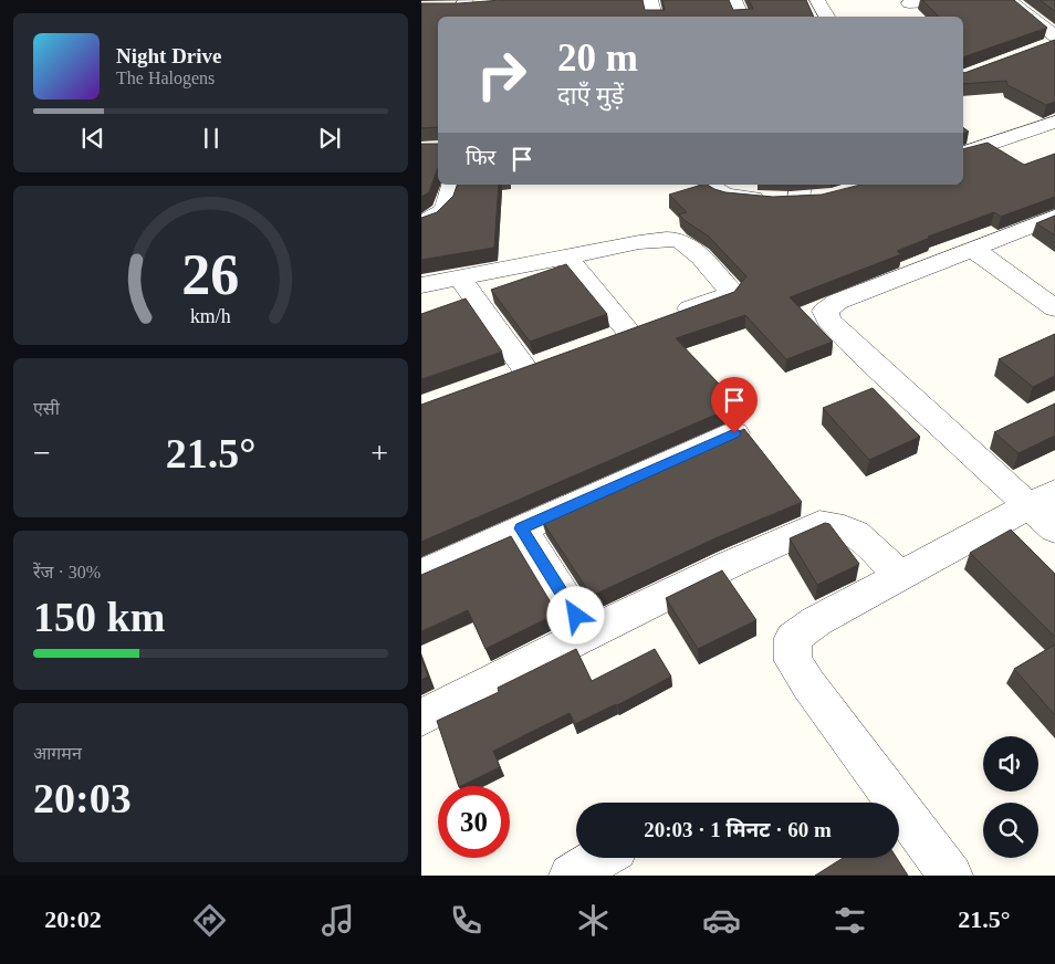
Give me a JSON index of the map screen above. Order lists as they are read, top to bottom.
{
  "page": {
    "turn": ["20 m", "दाएँ मुड़ें"],
    "song": ["Night Drive", "The Halogens"],
    "then": "फिर",
    "tile": [
      "एसी",
      ["रेंज · 30%", "150 km"],
      ["आगमन", "20:03"]
    ],
    "heat": ["−", "21.5°", "+"],
    "limit": "30",
    "trip": "20:03 · 1 मिनट · 60 m",
    "tabs": ["20:02", "21.5°"],
    "gauge": ["26", "km/h"]
  }
}
